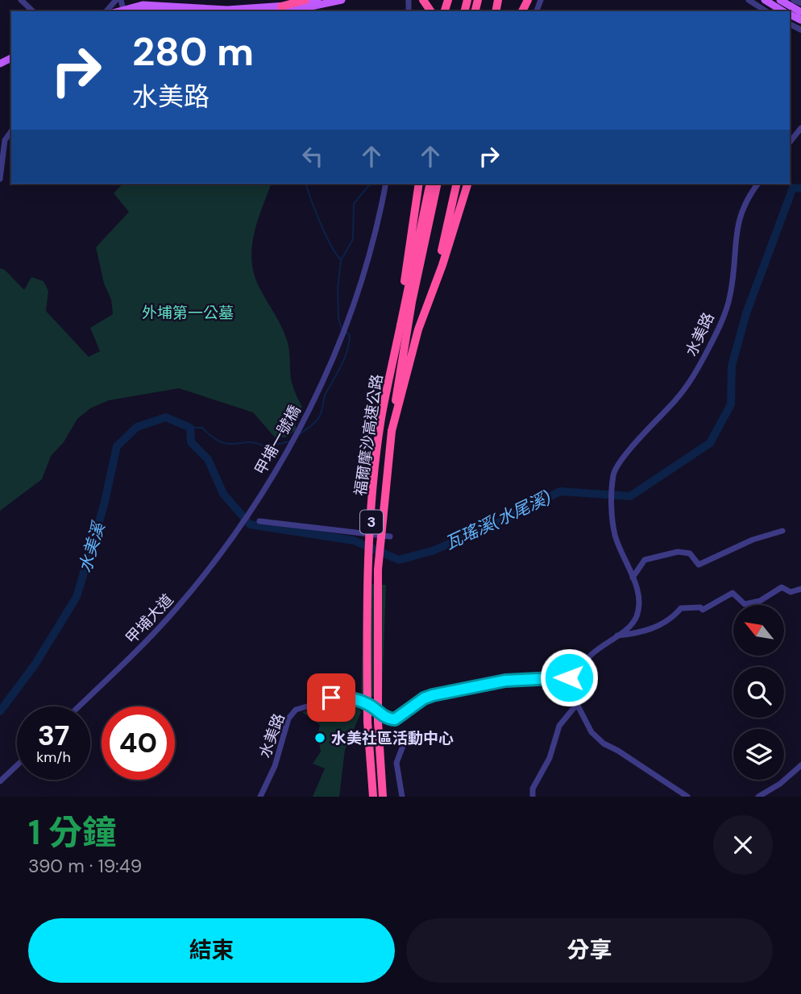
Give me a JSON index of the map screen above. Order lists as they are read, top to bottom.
{
  "streets": {
    "highway": ["福爾摩沙高速公路", "3"],
    "street": ["水美路", "甲埔一號橋", "甲埔大道"]
  },
  "crossings": [
    ["甲埔一號橋", "甲埔大道"]
  ],
  "water": ["瓦瑤溪(水尾溪)", "水美溪"],
  "parks": ["外埔第一公墓"],
  "places": ["水美社區活動中心"],
  "north": "top left",
  "page": {
    "turn": ["280 m", "水美路"],
    "speed": "37 km/h",
    "limit": "40",
    "heading": ["1 分鐘", "390 m · 19:49"],
    "buttons": ["結束", "分享"]
  }
}
